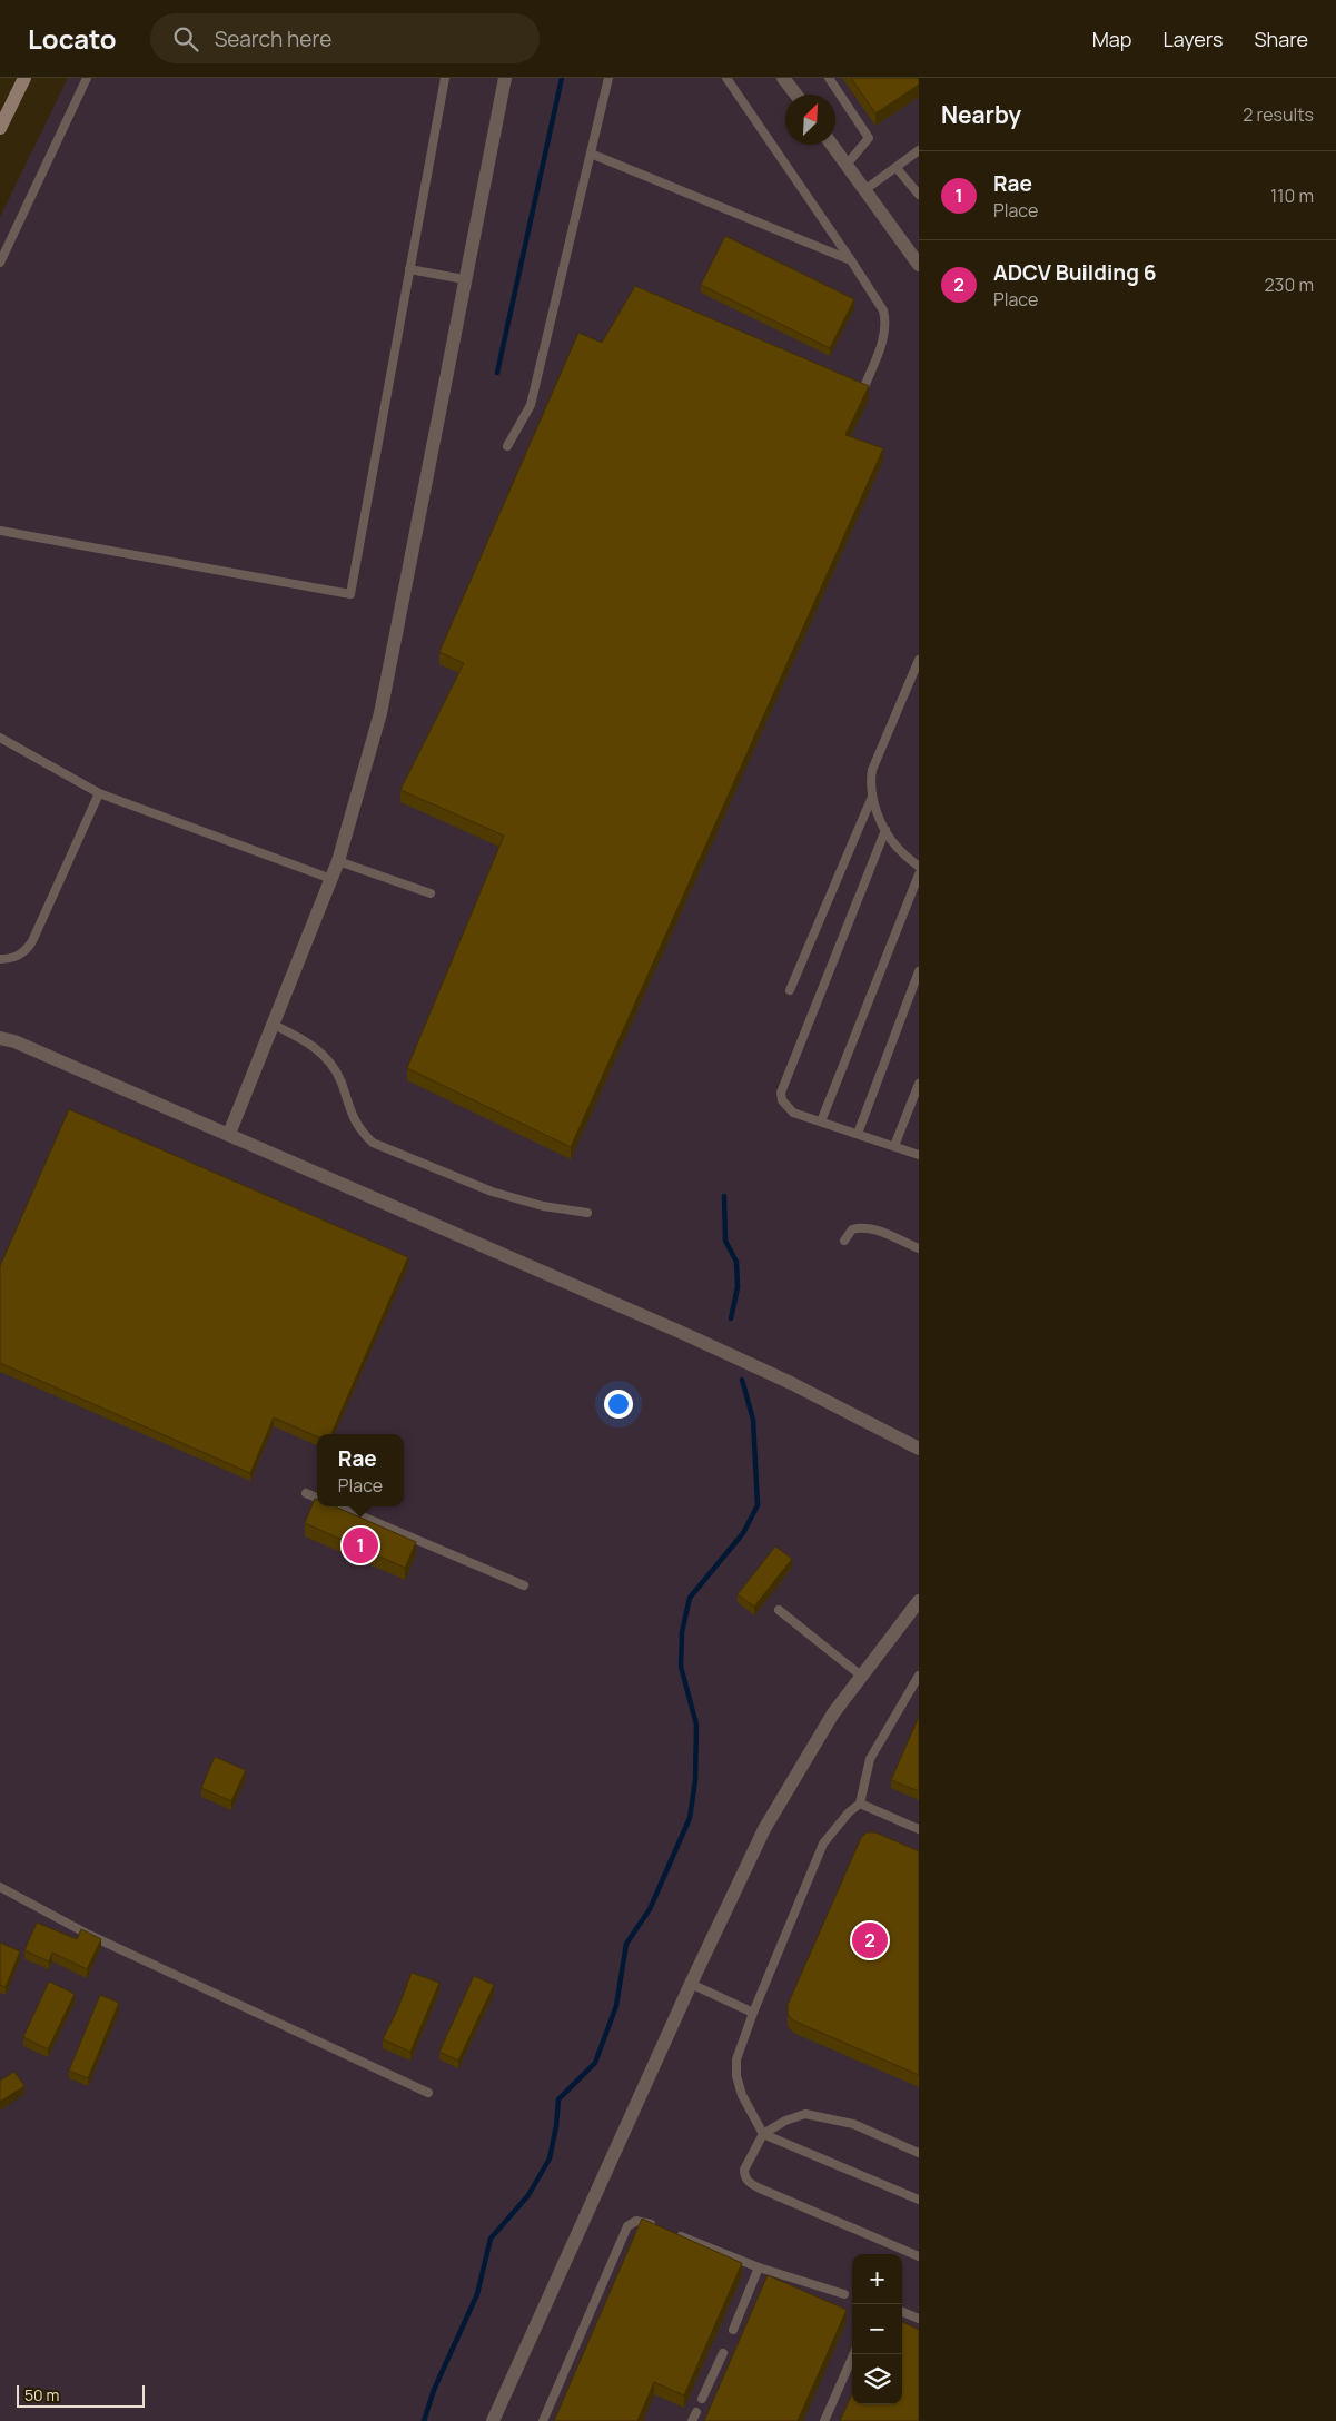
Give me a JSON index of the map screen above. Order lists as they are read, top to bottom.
{
  "scale_bar": "50 m",
  "north": "top right",
  "page": {
    "header": "Locato",
    "search": "Search here",
    "nav": ["Map", "Layers", "Share"],
    "heading": ["Nearby", "2 results"],
    "list": [
      {
        "mark": "1",
        "name": "Rae",
        "note": "Place",
        "value": "110 m"
      },
      {
        "mark": "2",
        "name": "ADCV Building 6",
        "note": "Place",
        "value": "230 m"
      }
    ],
    "popup": ["Rae", "Place"],
    "pins": ["1", "2"],
    "map_buttons": ["+", "−"],
    "scale": "50 m"
  }
}
